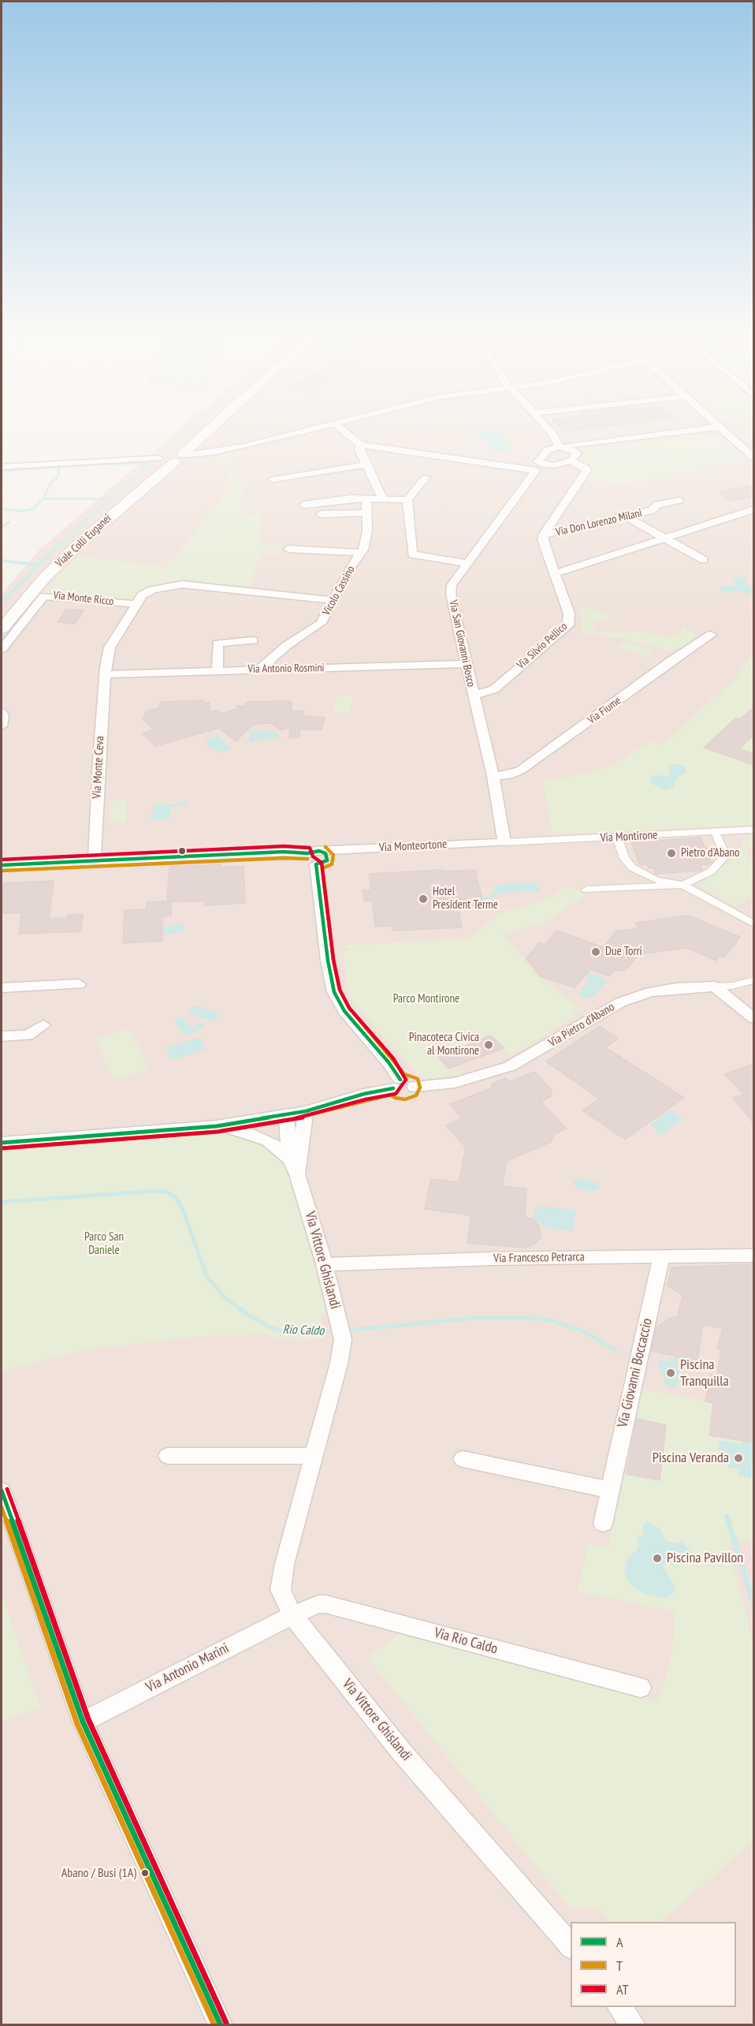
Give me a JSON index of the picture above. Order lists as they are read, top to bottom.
{
  "streets": {
    "main road": ["Viale Colli Euganei"],
    "street": [
      "Via Don Lorenzo Milani",
      "Vicolo Cassino",
      "Via Monte Ricco",
      "Via San Giovanni Bosco",
      "Via Silvio Pellico",
      "Via Antonio Rosmini",
      "Via Fiume",
      "Via Monte Ceva",
      "Via Montirone",
      "Via Monteortone",
      "Via Pietro d'Abano",
      "Via Francesco Petrarca",
      "Via Vittore Ghislandi",
      "Via Giovanni Boccaccio",
      "Via Rio Caldo",
      "Via Antonio Marini"
    ]
  },
  "crossings": [
    ["Via Don Lorenzo Milani", "Via Silvio Pellico"],
    ["Vicolo Cassino", "Via Antonio Rosmini"],
    ["Via Monte Ricco", "Via Monte Ceva"],
    ["Via San Giovanni Bosco", "Via Silvio Pellico"],
    ["Via San Giovanni Bosco", "Via Antonio Rosmini"],
    ["Via San Giovanni Bosco", "Via Fiume"],
    ["Via San Giovanni Bosco", "Via Montirone"],
    ["Via San Giovanni Bosco", "Via Monteortone"],
    ["Via Antonio Rosmini", "Via Monte Ceva"],
    ["Via Monte Ceva", "Via Monteortone"],
    ["Via Montirone", "Via Monteortone"],
    ["Via Francesco Petrarca", "Via Vittore Ghislandi"],
    ["Via Francesco Petrarca", "Via Giovanni Boccaccio"],
    ["Via Vittore Ghislandi", "Via Rio Caldo"],
    ["Via Vittore Ghislandi", "Via Antonio Marini"],
    ["Via Rio Caldo", "Via Antonio Marini"]
  ],
  "water": ["Rio Caldo"],
  "parks": ["Parco Montirone", "Parco San Daniele"],
  "places": [
    "Pietro d'Abano",
    "Hotel President Terme",
    "Due Torri",
    "Pinacoteca Civica al Montirone",
    "Piscina Tranquilla",
    "Piscina Veranda",
    "Piscina Pavillon",
    "Abano / Busi (1A)"
  ],
  "lines": ["transit line AT", "transit line T", "transit line A"],
  "legend": ["A", "T", "AT"]
}
